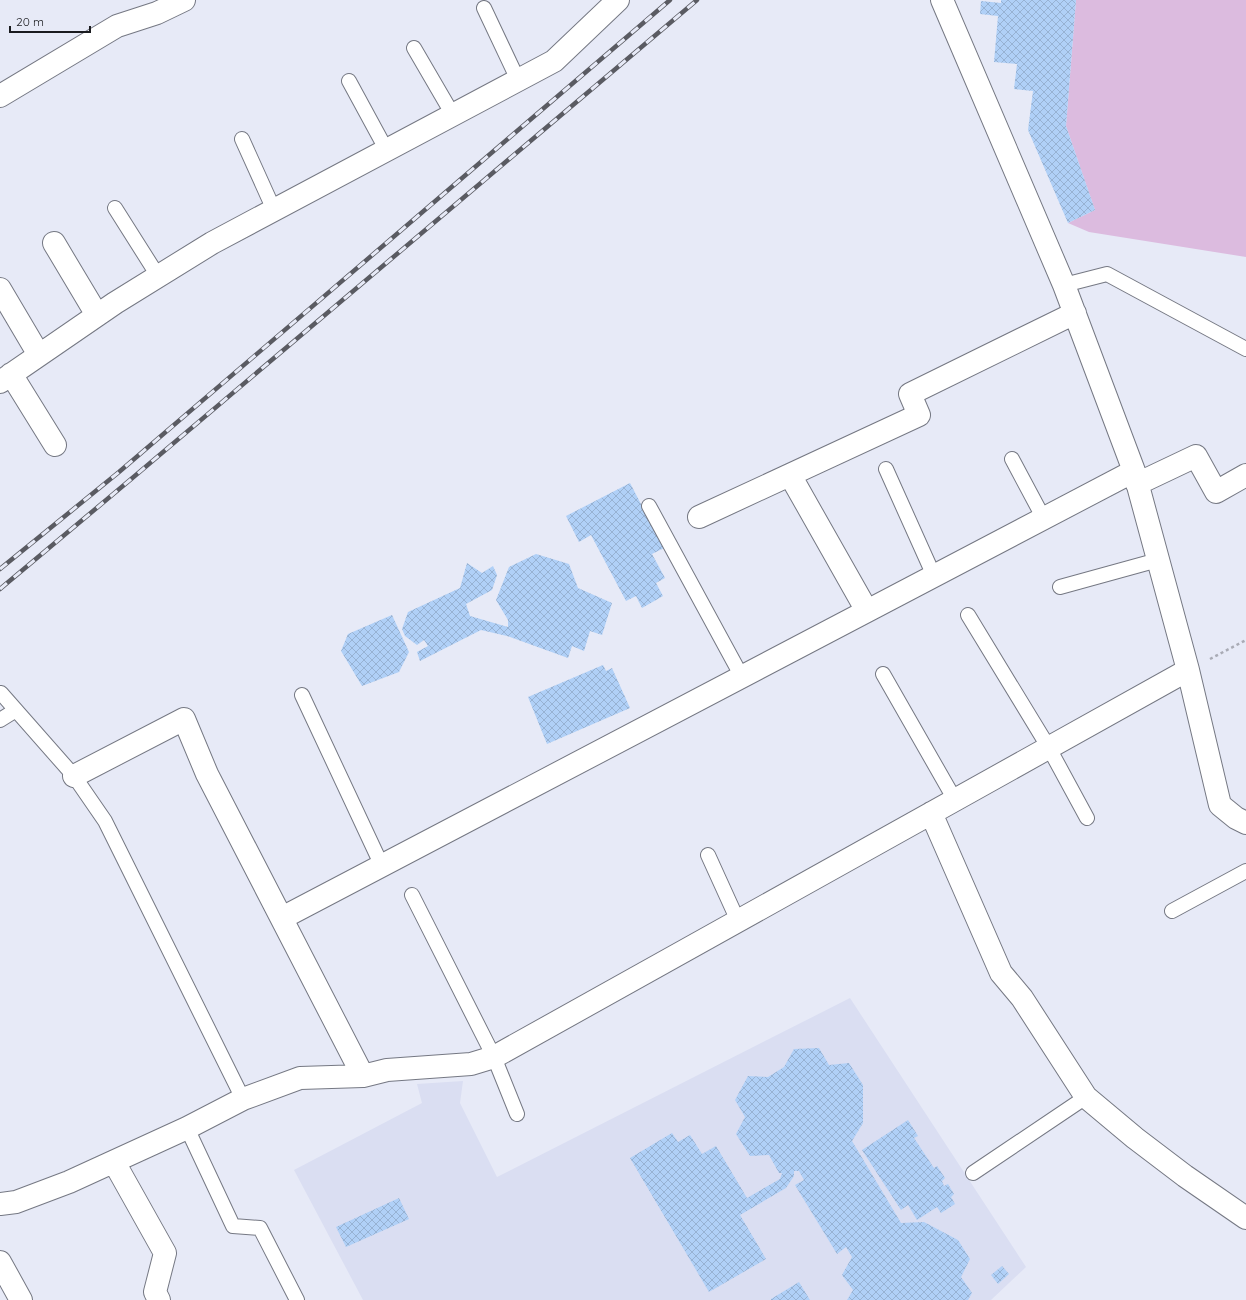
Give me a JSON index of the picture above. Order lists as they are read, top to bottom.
{
  "scale_bar": "20 m"
}
